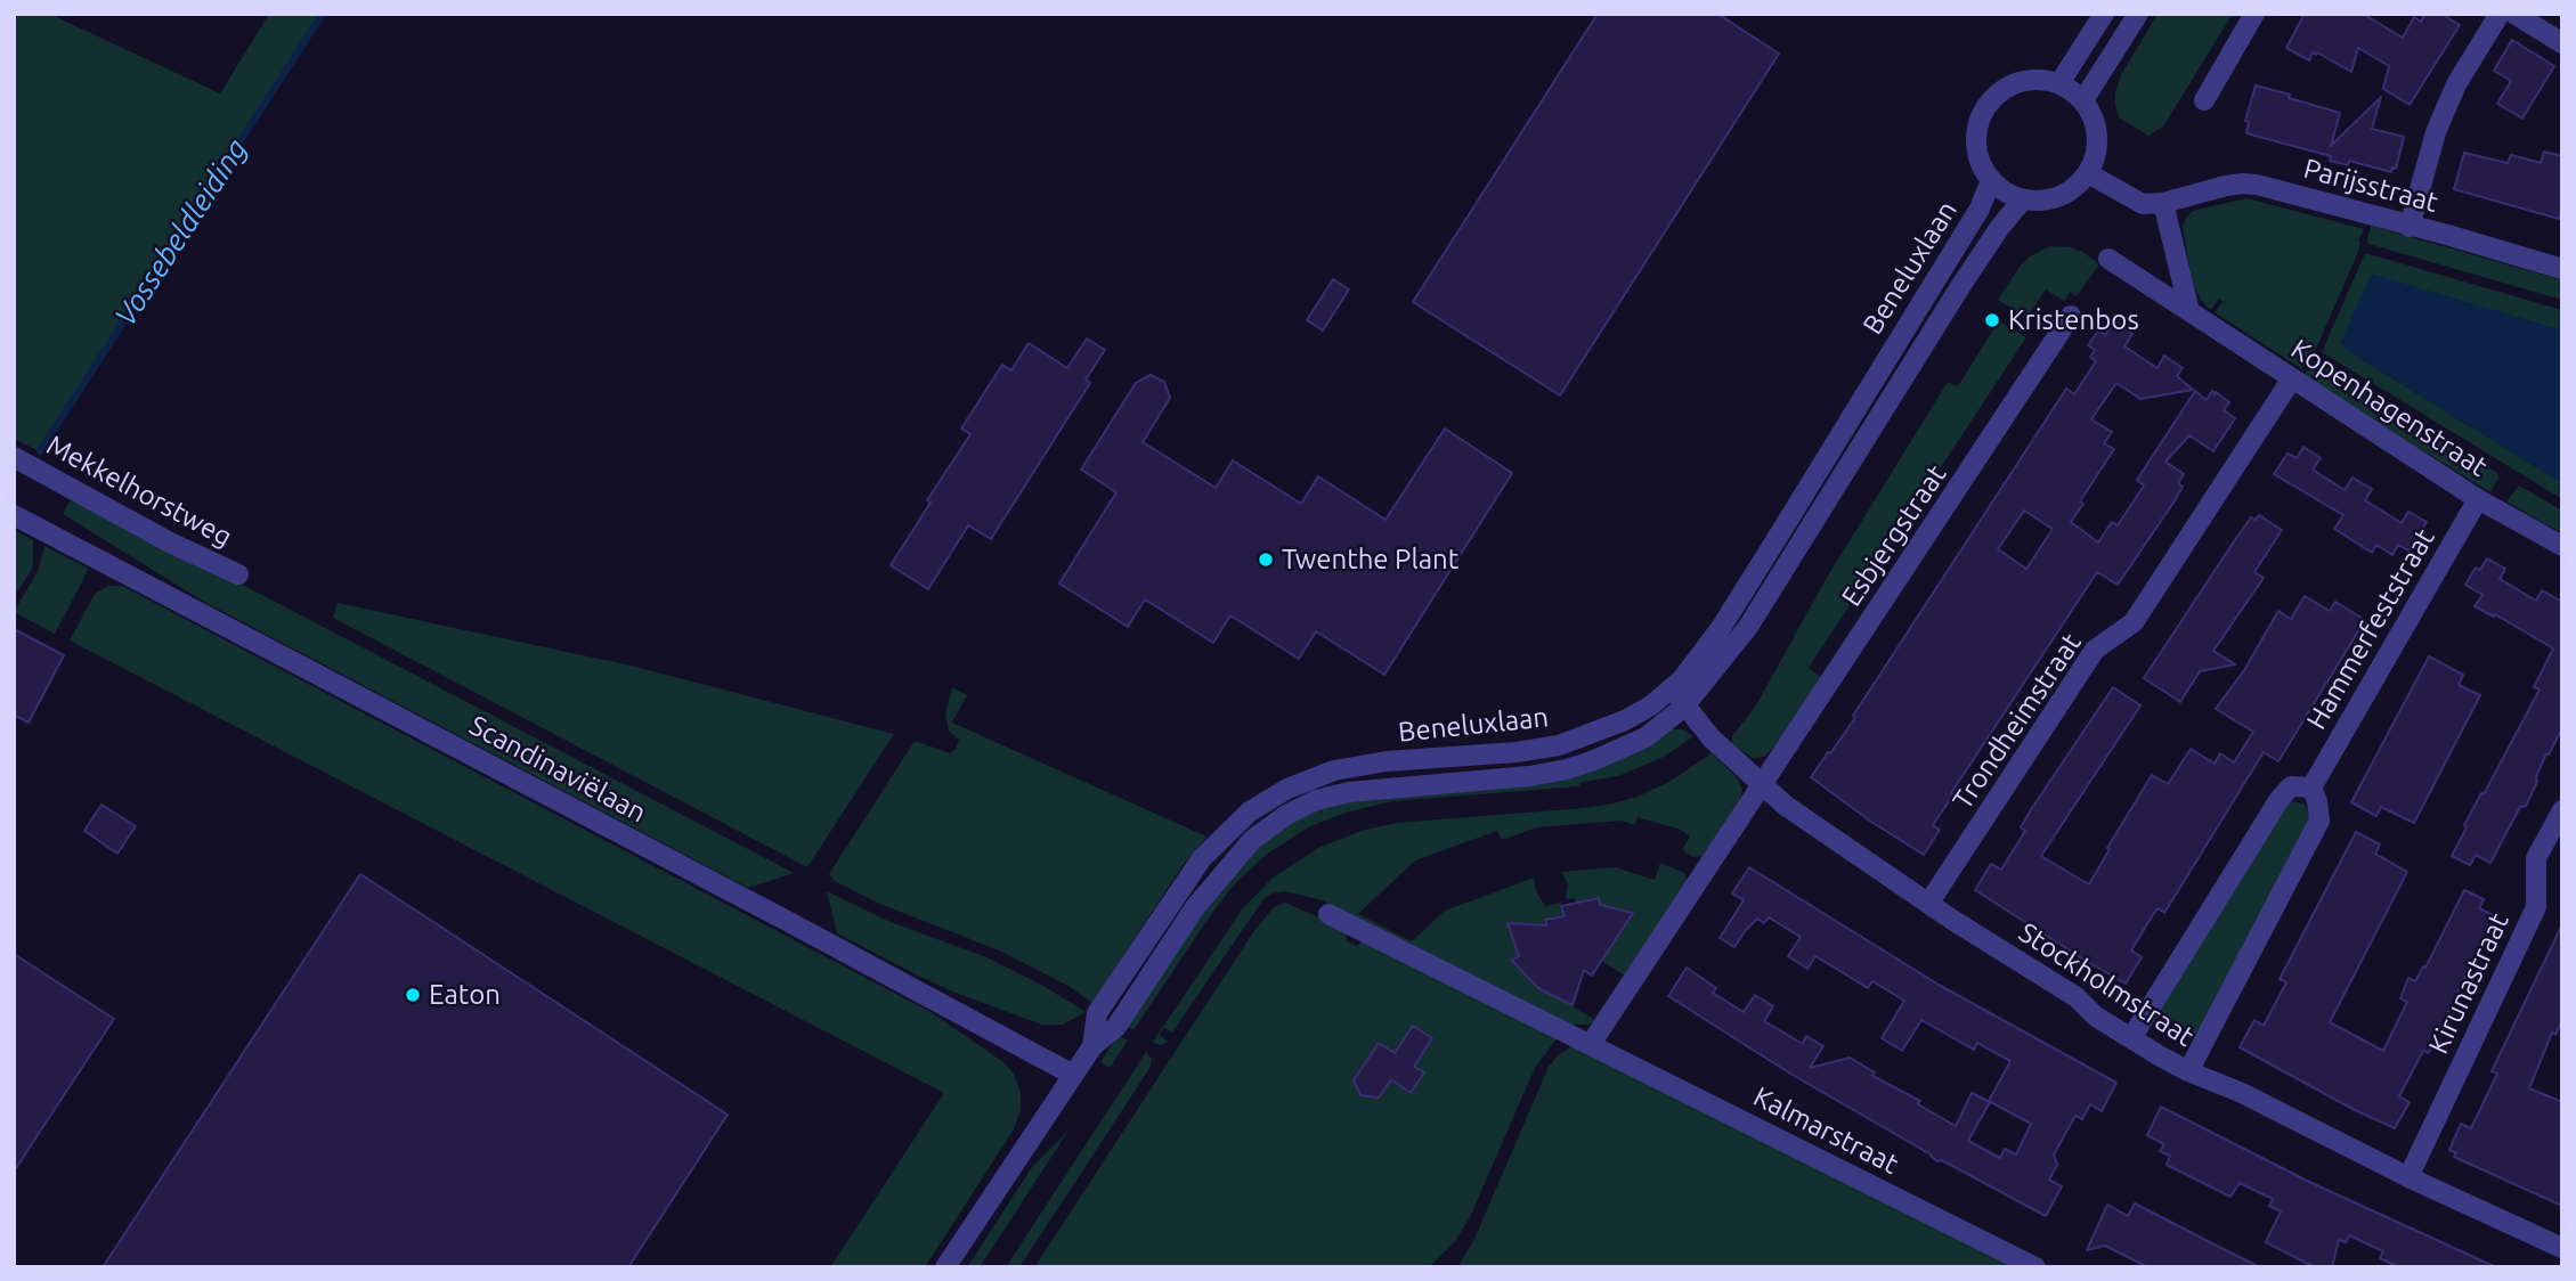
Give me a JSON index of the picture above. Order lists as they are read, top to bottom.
{
  "streets": {
    "street": [
      "Parijsstraat",
      "Beneluxlaan",
      "Kopenhagenstraat",
      "Mekkelhorstweg",
      "Esbjergstraat",
      "Hammerfeststraat",
      "Trondheimstraat",
      "Scandinaviëlaan",
      "Kirunastraat",
      "Stockholmstraat",
      "Kalmarstraat"
    ]
  },
  "crossings": [
    ["Beneluxlaan", "Scandinaviëlaan"],
    ["Beneluxlaan", "Stockholmstraat"],
    ["Kopenhagenstraat", "Hammerfeststraat"],
    ["Kopenhagenstraat", "Trondheimstraat"],
    ["Esbjergstraat", "Stockholmstraat"],
    ["Trondheimstraat", "Stockholmstraat"],
    ["Kirunastraat", "Stockholmstraat"]
  ],
  "water": ["Vossebeldleiding"],
  "places": ["Kristenbos", "Twenthe Plant", "Eaton"]
}
